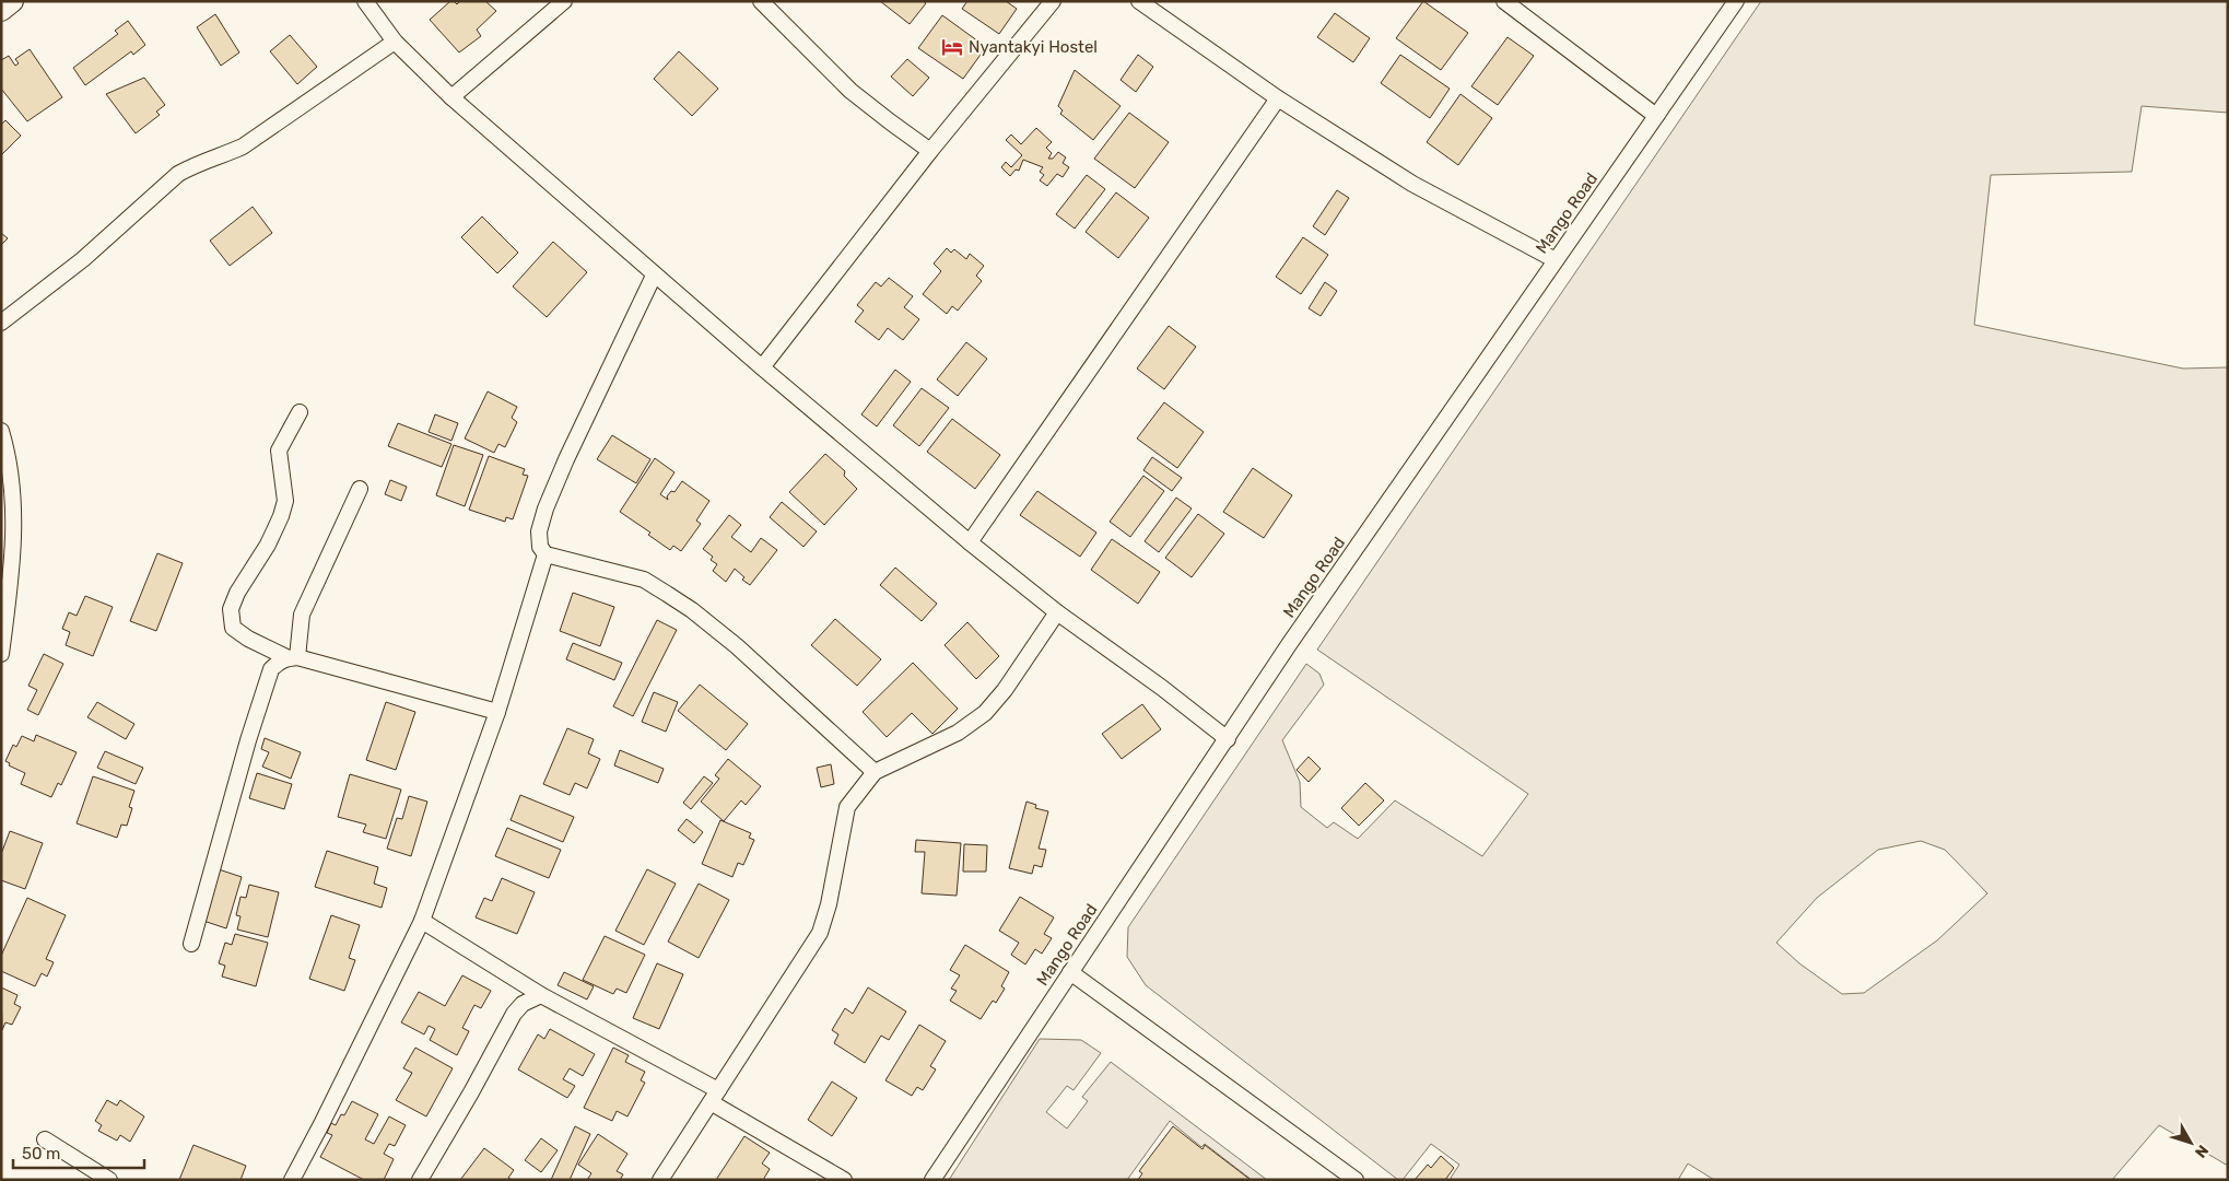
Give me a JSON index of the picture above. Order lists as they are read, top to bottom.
{
  "streets": {
    "street": ["Mango Road"]
  },
  "places": {
    "hotel": ["Nyantakyi Hostel"]
  },
  "scale_bar": "50 m",
  "north": "bottom right"
}
